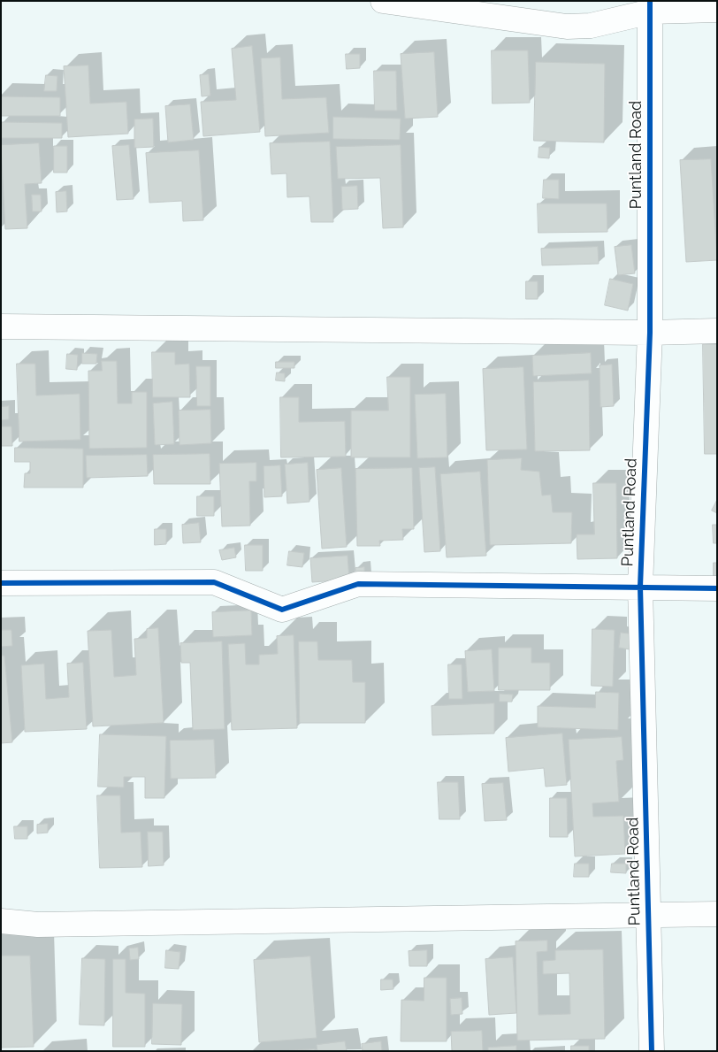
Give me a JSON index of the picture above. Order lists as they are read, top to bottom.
{
  "streets": {
    "street": ["Puntland Road"]
  }
}
